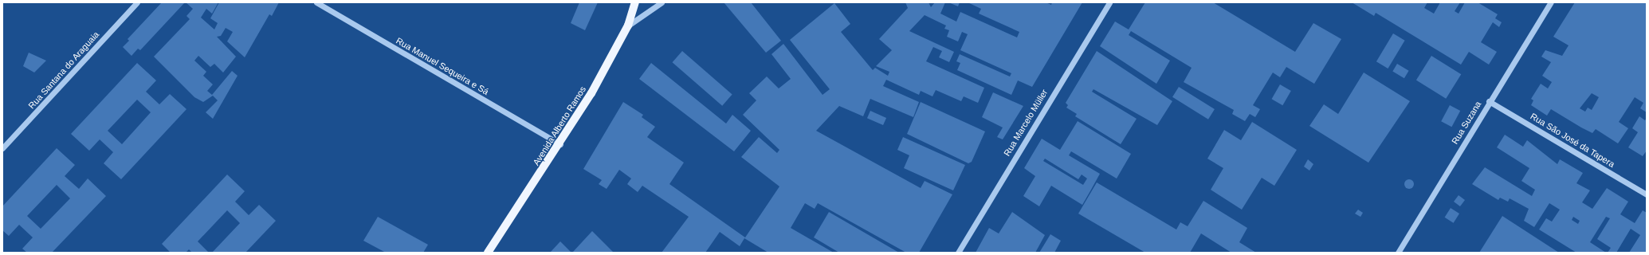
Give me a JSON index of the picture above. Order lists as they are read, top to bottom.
{
  "streets": {
    "main road": ["Avenida Alberto Ramos"],
    "street": [
      "Rua Manuel Sequeira e Sá",
      "Rua Santana do Araguaia",
      "Rua Marcelo Müller",
      "Rua Suzana",
      "Rua São José da Tapera"
    ]
  },
  "crossings": [
    ["Rua Manuel Sequeira e Sá", "Avenida Alberto Ramos"],
    ["Rua Suzana", "Rua São José da Tapera"]
  ]
}
